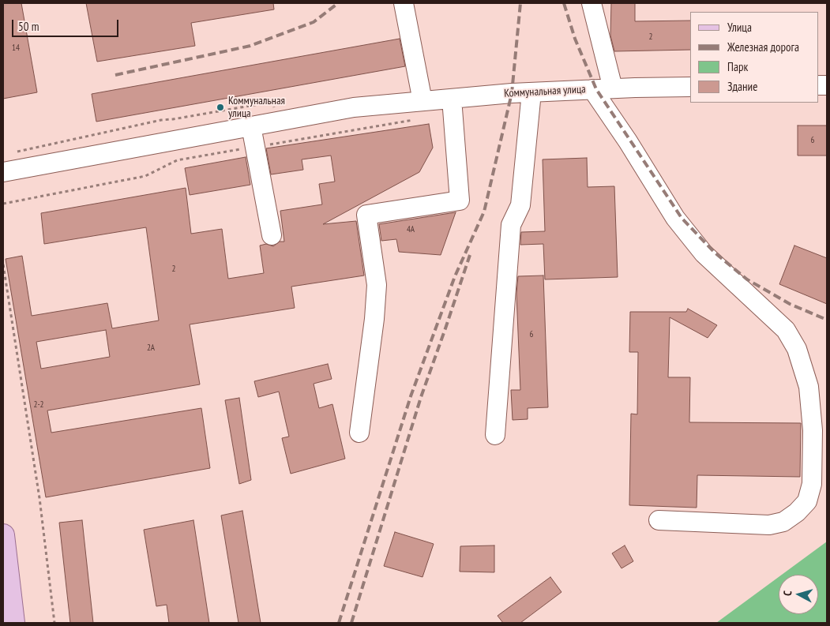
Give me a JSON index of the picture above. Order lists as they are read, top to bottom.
{
  "streets": {
    "street": ["Коммунальная улица"]
  },
  "places": ["Коммунальная улица"],
  "house_numbers": [
    "2",
    "14",
    "6",
    "4А",
    "2",
    "6",
    "2А",
    "2-2"
  ],
  "legend": [
    "Улица",
    "Железная дорога",
    "Парк",
    "Здание"
  ],
  "scale_bar": "50 m",
  "north": "left"
}
